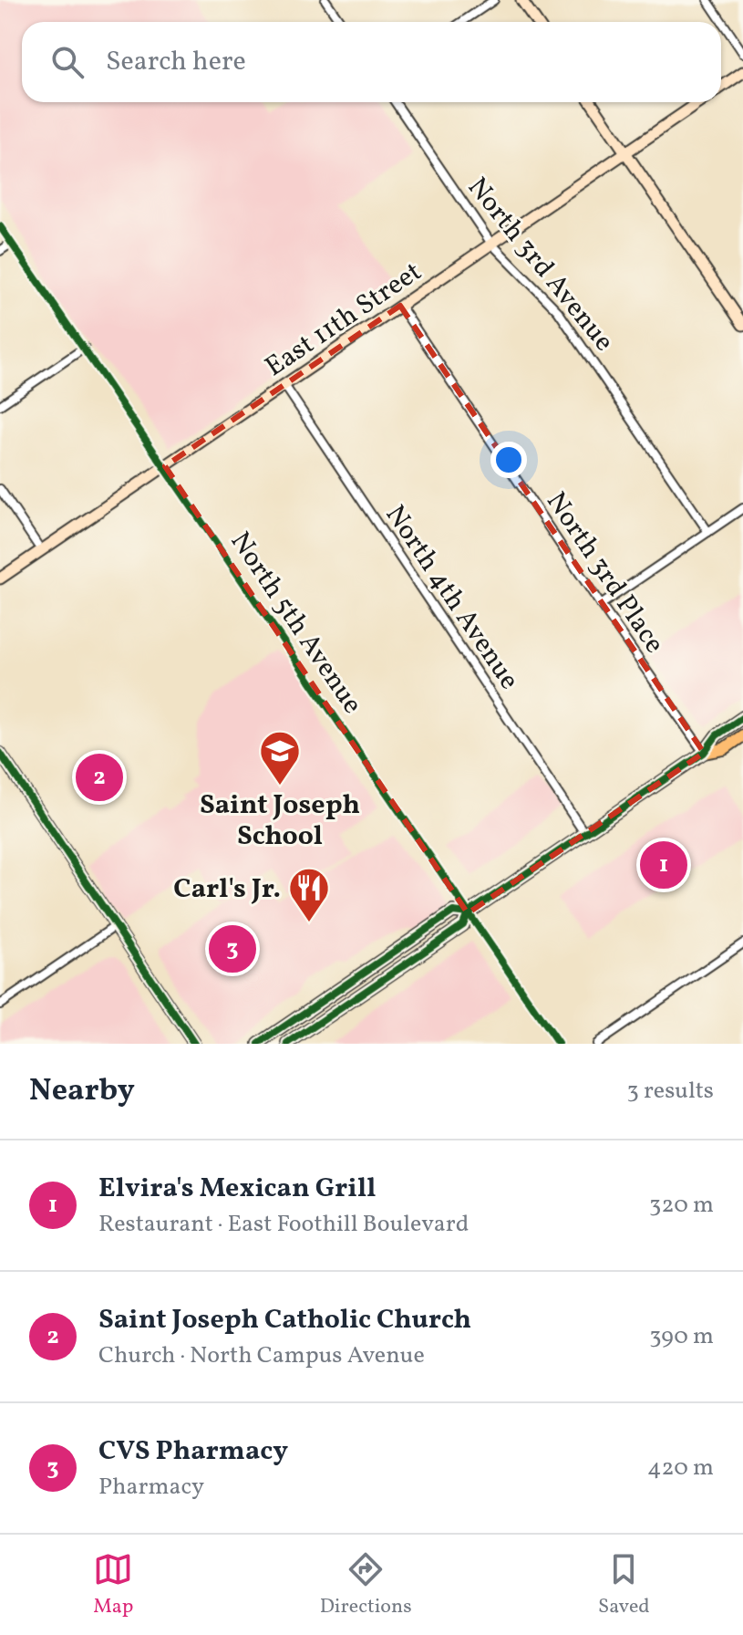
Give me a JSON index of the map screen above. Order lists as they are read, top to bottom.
{
  "streets": {
    "street": [
      "North 3rd Avenue",
      "East 11th Street",
      "North 3rd Place",
      "North 4th Avenue",
      "North 5th Avenue"
    ]
  },
  "crossings": [
    ["North 3rd Avenue", "East 11th Street"],
    ["East 11th Street", "North 3rd Place"],
    ["East 11th Street", "North 4th Avenue"],
    ["East 11th Street", "North 5th Avenue"]
  ],
  "places": {
    "school or university": ["Saint Joseph School"],
    "restaurant": ["Carl's Jr."]
  },
  "page": {
    "search": "Search here",
    "pins": ["2", "1", "3"],
    "heading": ["Nearby", "3 results"],
    "list": [
      {
        "mark": "1",
        "name": "Elvira's Mexican Grill",
        "note": "Restaurant · East Foothill Boulevard",
        "value": "320 m"
      },
      {
        "mark": "2",
        "name": "Saint Joseph Catholic Church",
        "note": "Church · North Campus Avenue",
        "value": "390 m"
      },
      {
        "mark": "3",
        "name": "CVS Pharmacy",
        "note": "Pharmacy",
        "value": "420 m"
      }
    ],
    "nav": ["Map", "Directions", "Saved"]
  }
}
